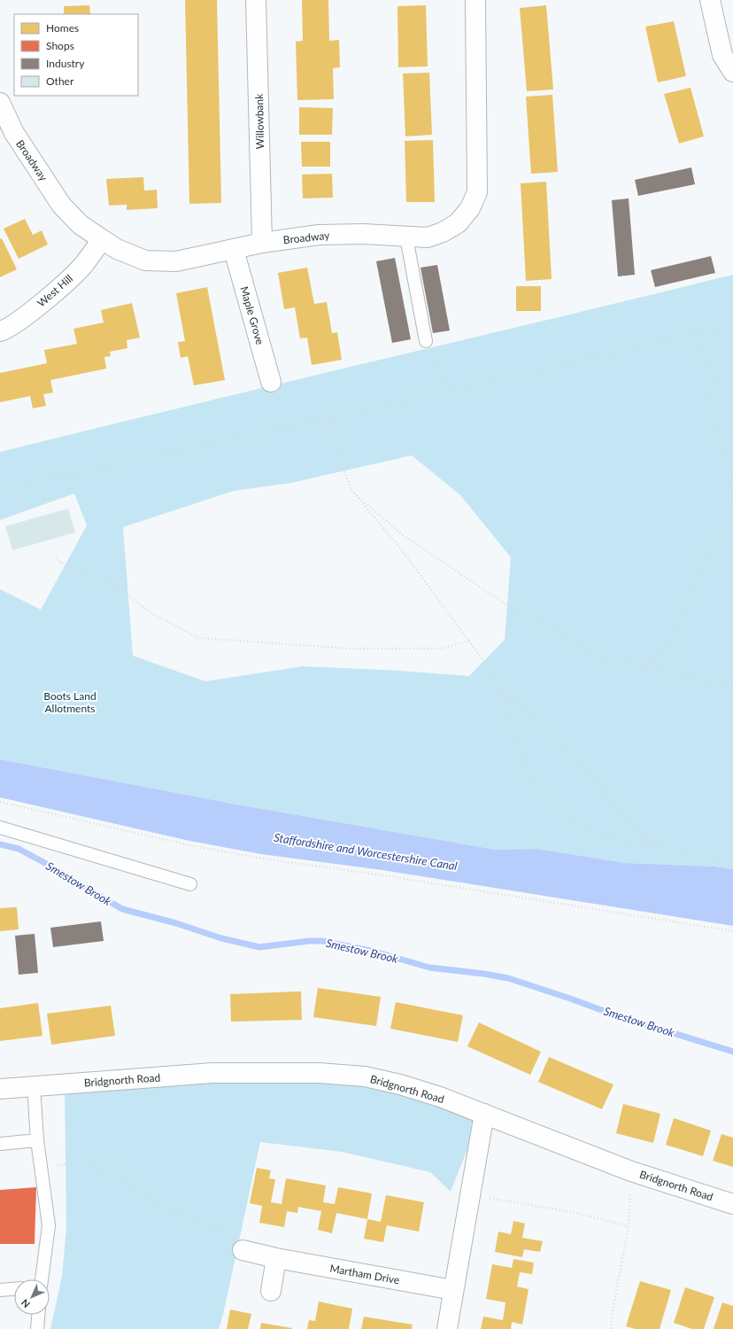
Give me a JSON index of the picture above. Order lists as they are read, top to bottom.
{
  "streets": {
    "main road": [
      "Willowbank",
      "Broadway",
      "West Hill",
      "Maple Grove",
      "Bridgnorth Road",
      "Martham Drive"
    ]
  },
  "crossings": [
    ["Willowbank", "Broadway"],
    ["Broadway", "West Hill"],
    ["Broadway", "Maple Grove"]
  ],
  "water": ["Staffordshire and Worcestershire Canal", "Smestow Brook"],
  "parks": ["Boots Land Allotments"],
  "legend": [
    "Homes",
    "Shops",
    "Industry",
    "Other"
  ],
  "north": "bottom left"
}
